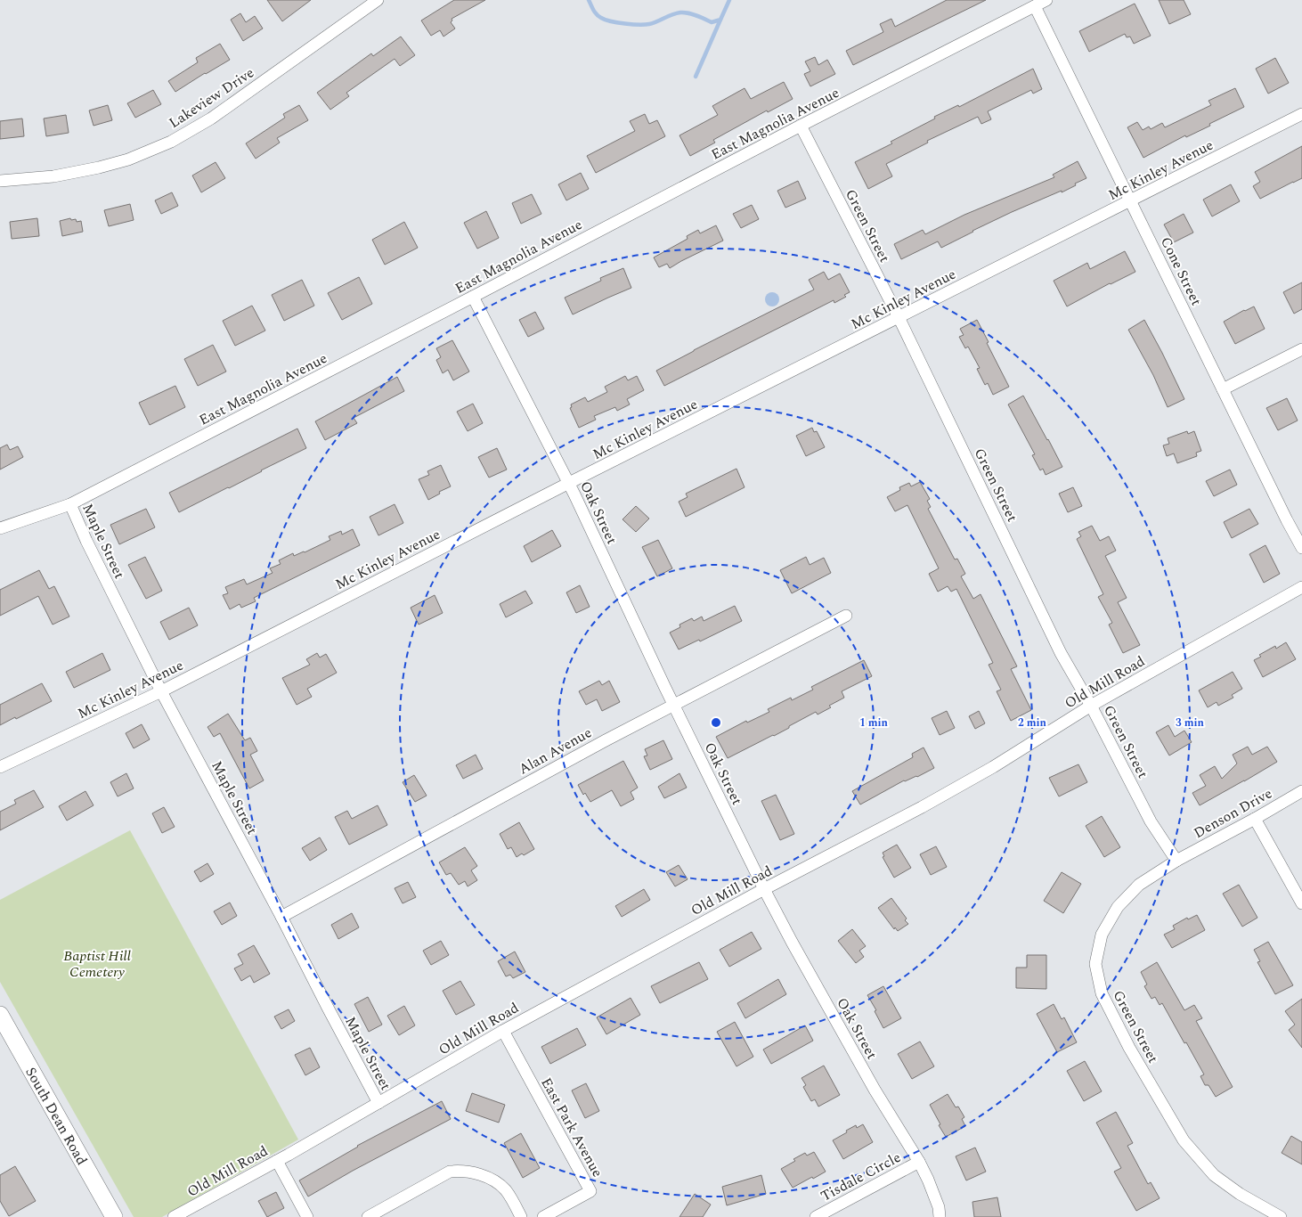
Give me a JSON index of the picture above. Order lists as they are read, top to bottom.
{
  "streets": {
    "street": [
      "Lakeview Drive",
      "East Magnolia Avenue",
      "Mc Kinley Avenue",
      "Green Street",
      "Cone Street",
      "Oak Street",
      "Maple Street",
      "Old Mill Road",
      "Alan Avenue",
      "Denson Drive",
      "South Dean Road",
      "East Park Avenue",
      "Tisdale Circle"
    ]
  },
  "crossings": [
    ["East Magnolia Avenue", "Green Street"],
    ["East Magnolia Avenue", "Cone Street"],
    ["East Magnolia Avenue", "Oak Street"],
    ["East Magnolia Avenue", "Maple Street"],
    ["Mc Kinley Avenue", "Green Street"],
    ["Mc Kinley Avenue", "Cone Street"],
    ["Mc Kinley Avenue", "Oak Street"],
    ["Mc Kinley Avenue", "Maple Street"],
    ["Green Street", "Old Mill Road"],
    ["Green Street", "Denson Drive"],
    ["Oak Street", "Old Mill Road"],
    ["Oak Street", "Alan Avenue"],
    ["Oak Street", "Tisdale Circle"],
    ["Maple Street", "Old Mill Road"],
    ["Maple Street", "Alan Avenue"],
    ["Old Mill Road", "East Park Avenue"]
  ],
  "parks": ["Baptist Hill Cemetery"],
  "rings": ["1 min", "2 min", "3 min"]
}
